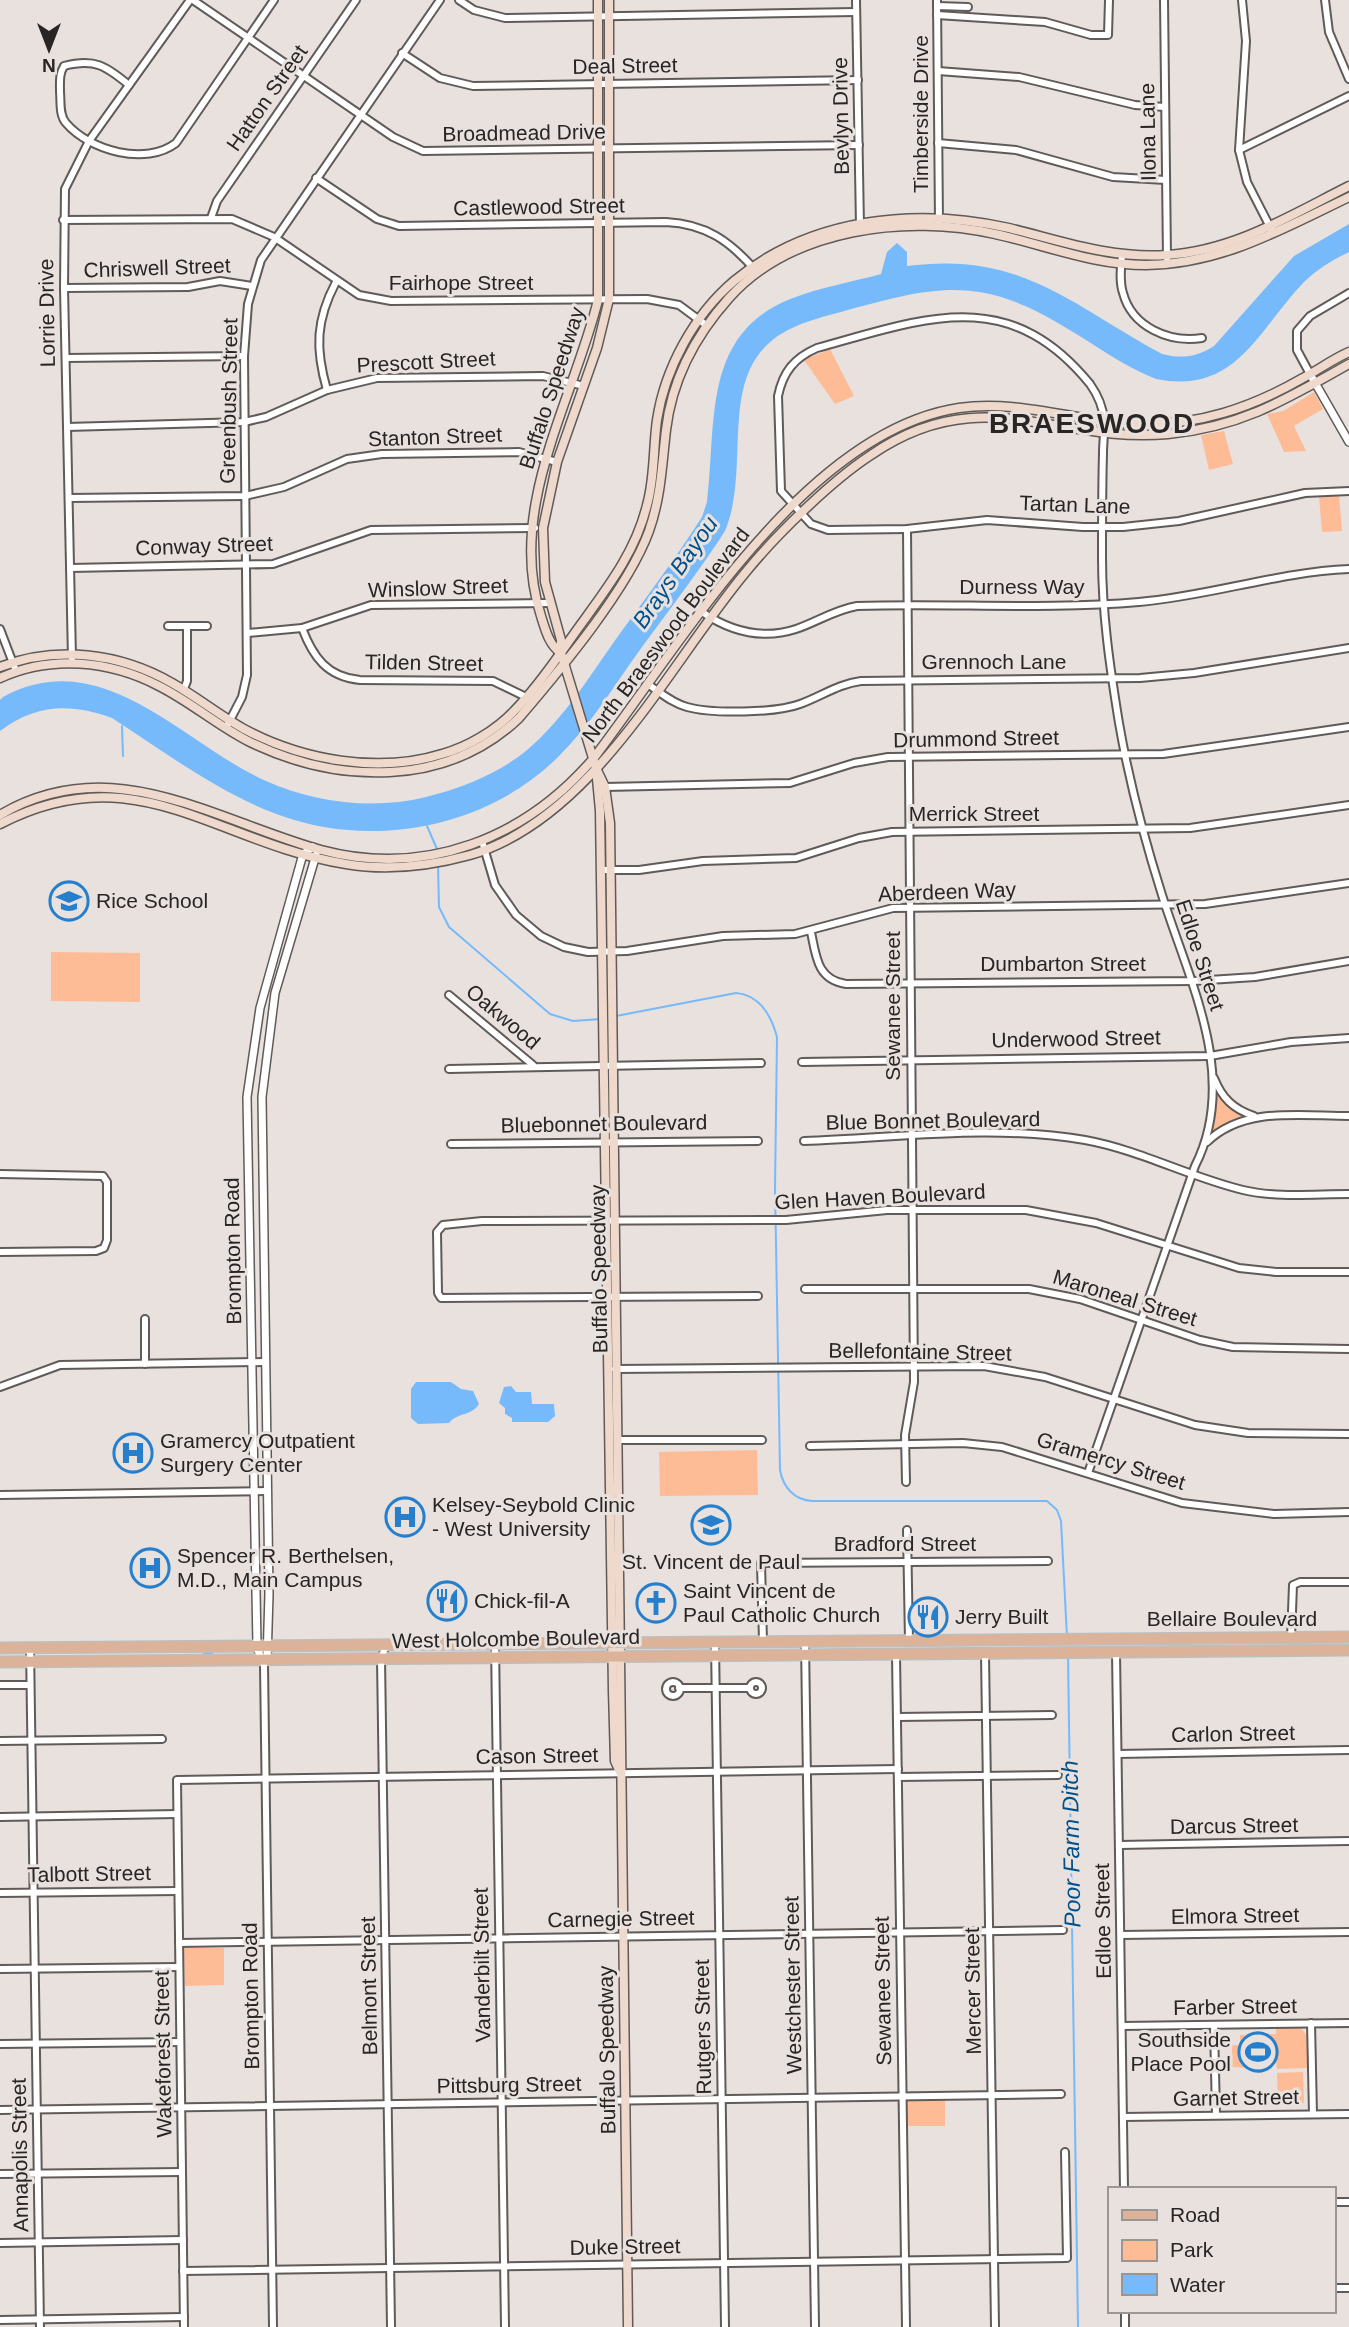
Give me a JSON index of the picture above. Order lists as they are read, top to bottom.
{
  "streets": {
    "main road": [
      "Buffalo Speedway",
      "North Braeswood Boulevard",
      "Bellaire Boulevard",
      "West Holcombe Boulevard"
    ],
    "street": [
      "Deal Street",
      "Hatton Street",
      "Timberside Drive",
      "Bevlyn Drive",
      "Ilona Lane",
      "Broadmead Drive",
      "Castlewood Street",
      "Chriswell Street",
      "Fairhope Street",
      "Lorrie Drive",
      "Prescott Street",
      "Greenbush Street",
      "Stanton Street",
      "Tartan Lane",
      "Conway Street",
      "Durness Way",
      "Winslow Street",
      "Grennoch Lane",
      "Tilden Street",
      "Drummond Street",
      "Merrick Street",
      "Aberdeen Way",
      "Edloe Street",
      "Dumbarton Street",
      "Sewanee Street",
      "Oakwood",
      "Underwood Street",
      "Blue Bonnet Boulevard",
      "Bluebonnet Boulevard",
      "Glen Haven Boulevard",
      "Brompton Road",
      "Maroneal Street",
      "Bellefontaine Street",
      "Gramercy Street",
      "Bradford Street",
      "Carlon Street",
      "Cason Street",
      "Darcus Street",
      "Talbott Street",
      "Elmora Street",
      "Carnegie Street",
      "Vanderbilt Street",
      "Westchester Street",
      "Belmont Street",
      "Mercer Street",
      "Farber Street",
      "Rutgers Street",
      "Wakeforest Street",
      "Pittsburg Street",
      "Garnet Street",
      "Annapolis Street",
      "Duke Street"
    ]
  },
  "crossings": [
    ["Deal Street", "Bevlyn Drive"],
    ["Deal Street", "Buffalo Speedway"],
    ["Deal Street", "Greenbush Street"],
    ["Hatton Street", "Broadmead Drive"],
    ["Hatton Street", "Fairhope Street"],
    ["Bevlyn Drive", "Broadmead Drive"],
    ["Broadmead Drive", "Lorrie Drive"],
    ["Broadmead Drive", "Buffalo Speedway"],
    ["Broadmead Drive", "Greenbush Street"],
    ["Castlewood Street", "Buffalo Speedway"],
    ["Castlewood Street", "Greenbush Street"],
    ["Chriswell Street", "Lorrie Drive"],
    ["Chriswell Street", "Greenbush Street"],
    ["Fairhope Street", "Lorrie Drive"],
    ["Fairhope Street", "Buffalo Speedway"],
    ["Fairhope Street", "Greenbush Street"],
    ["Lorrie Drive", "Prescott Street"],
    ["Lorrie Drive", "Stanton Street"],
    ["Lorrie Drive", "Conway Street"],
    ["Prescott Street", "Buffalo Speedway"],
    ["Prescott Street", "Greenbush Street"],
    ["Buffalo Speedway", "Stanton Street"],
    ["Buffalo Speedway", "Conway Street"],
    ["Buffalo Speedway", "Winslow Street"],
    ["Buffalo Speedway", "North Braeswood Boulevard"],
    ["Buffalo Speedway", "Drummond Street"],
    ["Buffalo Speedway", "Merrick Street"],
    ["Buffalo Speedway", "Aberdeen Way"],
    ["Buffalo Speedway", "Bluebonnet Boulevard"],
    ["Buffalo Speedway", "Glen Haven Boulevard"],
    ["Buffalo Speedway", "Bellefontaine Street"],
    ["Buffalo Speedway", "West Holcombe Boulevard"],
    ["Buffalo Speedway", "Cason Street"],
    ["Buffalo Speedway", "Carnegie Street"],
    ["Buffalo Speedway", "Pittsburg Street"],
    ["Buffalo Speedway", "Duke Street"],
    ["Greenbush Street", "Stanton Street"],
    ["Greenbush Street", "Conway Street"],
    ["Greenbush Street", "Winslow Street"],
    ["Tartan Lane", "North Braeswood Boulevard"],
    ["Tartan Lane", "Edloe Street"],
    ["Tartan Lane", "Sewanee Street"],
    ["Durness Way", "North Braeswood Boulevard"],
    ["Durness Way", "Edloe Street"],
    ["Durness Way", "Sewanee Street"],
    ["Winslow Street", "Tilden Street"],
    ["North Braeswood Boulevard", "Grennoch Lane"],
    ["North Braeswood Boulevard", "Aberdeen Way"],
    ["North Braeswood Boulevard", "Edloe Street"],
    ["North Braeswood Boulevard", "Brompton Road"],
    ["Grennoch Lane", "Edloe Street"],
    ["Grennoch Lane", "Sewanee Street"],
    ["Drummond Street", "Edloe Street"],
    ["Drummond Street", "Sewanee Street"],
    ["Merrick Street", "Edloe Street"],
    ["Merrick Street", "Sewanee Street"],
    ["Aberdeen Way", "Edloe Street"],
    ["Aberdeen Way", "Dumbarton Street"],
    ["Aberdeen Way", "Sewanee Street"],
    ["Edloe Street", "Dumbarton Street"],
    ["Edloe Street", "Underwood Street"],
    ["Edloe Street", "Blue Bonnet Boulevard"],
    ["Edloe Street", "Glen Haven Boulevard"],
    ["Edloe Street", "Maroneal Street"],
    ["Edloe Street", "Bellefontaine Street"],
    ["Edloe Street", "Gramercy Street"],
    ["Edloe Street", "Bellaire Boulevard"],
    ["Edloe Street", "West Holcombe Boulevard"],
    ["Edloe Street", "Carlon Street"],
    ["Edloe Street", "Darcus Street"],
    ["Edloe Street", "Elmora Street"],
    ["Edloe Street", "Farber Street"],
    ["Edloe Street", "Garnet Street"],
    ["Dumbarton Street", "Sewanee Street"],
    ["Sewanee Street", "Underwood Street"],
    ["Sewanee Street", "Blue Bonnet Boulevard"],
    ["Sewanee Street", "Glen Haven Boulevard"],
    ["Sewanee Street", "Maroneal Street"],
    ["Sewanee Street", "Bellefontaine Street"],
    ["Sewanee Street", "Gramercy Street"],
    ["Sewanee Street", "West Holcombe Boulevard"],
    ["Sewanee Street", "Cason Street"],
    ["Sewanee Street", "Carnegie Street"],
    ["Sewanee Street", "Pittsburg Street"],
    ["Sewanee Street", "Duke Street"],
    ["Brompton Road", "West Holcombe Boulevard"],
    ["Brompton Road", "Cason Street"],
    ["Brompton Road", "Carnegie Street"],
    ["Brompton Road", "Pittsburg Street"],
    ["Brompton Road", "Duke Street"],
    ["Bradford Street", "West Holcombe Boulevard"],
    ["Bellaire Boulevard", "West Holcombe Boulevard"],
    ["West Holcombe Boulevard", "Vanderbilt Street"],
    ["West Holcombe Boulevard", "Westchester Street"],
    ["West Holcombe Boulevard", "Belmont Street"],
    ["West Holcombe Boulevard", "Mercer Street"],
    ["West Holcombe Boulevard", "Rutgers Street"],
    ["West Holcombe Boulevard", "Annapolis Street"],
    ["Cason Street", "Vanderbilt Street"],
    ["Cason Street", "Westchester Street"],
    ["Cason Street", "Belmont Street"],
    ["Cason Street", "Rutgers Street"],
    ["Cason Street", "Wakeforest Street"],
    ["Talbott Street", "Wakeforest Street"],
    ["Talbott Street", "Annapolis Street"],
    ["Carnegie Street", "Vanderbilt Street"],
    ["Carnegie Street", "Westchester Street"],
    ["Carnegie Street", "Belmont Street"],
    ["Carnegie Street", "Mercer Street"],
    ["Carnegie Street", "Rutgers Street"],
    ["Carnegie Street", "Wakeforest Street"],
    ["Vanderbilt Street", "Pittsburg Street"],
    ["Vanderbilt Street", "Duke Street"],
    ["Westchester Street", "Pittsburg Street"],
    ["Westchester Street", "Duke Street"],
    ["Belmont Street", "Pittsburg Street"],
    ["Belmont Street", "Duke Street"],
    ["Mercer Street", "Pittsburg Street"],
    ["Mercer Street", "Duke Street"],
    ["Rutgers Street", "Pittsburg Street"],
    ["Rutgers Street", "Duke Street"],
    ["Wakeforest Street", "Pittsburg Street"],
    ["Wakeforest Street", "Duke Street"],
    ["Pittsburg Street", "Annapolis Street"]
  ],
  "districts": ["BRAESWOOD"],
  "water": ["Brays Bayou", "Poor Farm Ditch"],
  "places": {
    "school or university": ["Rice School", "St. Vincent de Paul"],
    "hospital": ["Gramercy Outpatient Surgery Center", "Kelsey-Seybold Clinic - West University", "Spencer R. Berthelsen, M.D., Main Campus"],
    "restaurant": ["Chick-fil-A", "Jerry Built"],
    "church": ["Saint Vincent de Paul Catholic Church"],
    "sports": ["Southside Place Pool"]
  },
  "legend": ["Road", "Park", "Water"],
  "north": "bottom"
}
